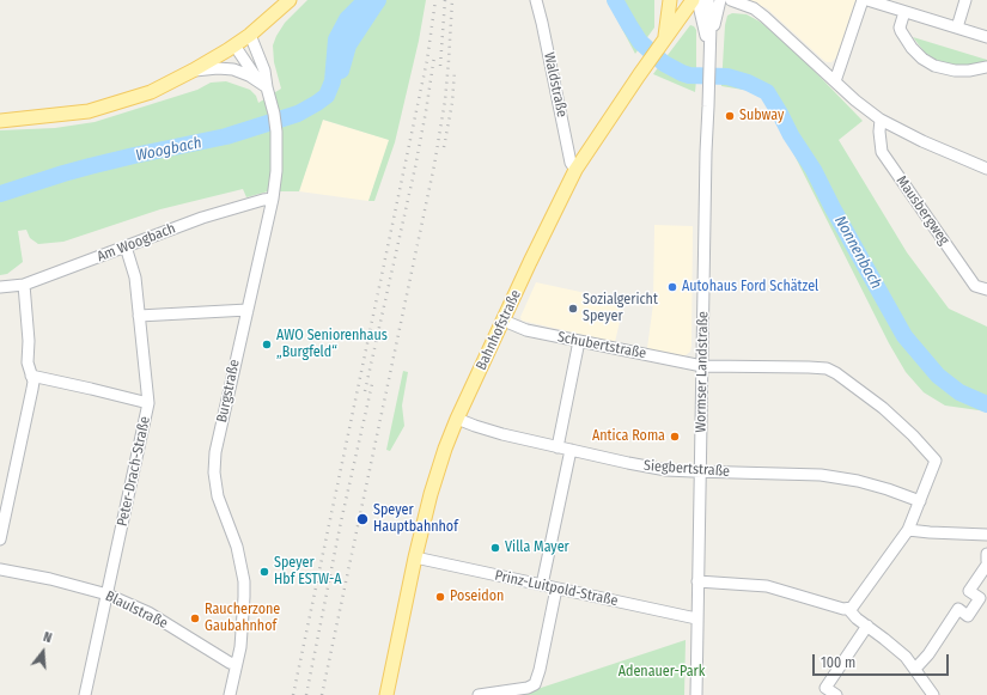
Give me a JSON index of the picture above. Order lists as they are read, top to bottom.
{
  "streets": {
    "main road": ["Bahnhofstraße"],
    "street": [
      "Waldstraße",
      "Mausbergweg",
      "Am Woogbach",
      "Schubertstraße",
      "Wormser Landstraße",
      "Burgstraße",
      "Siegbertstraße",
      "Peter-Drach-Straße",
      "Prinz-Luitpold-Straße",
      "Blaulstraße"
    ]
  },
  "crossings": [
    ["Waldstraße", "Bahnhofstraße"],
    ["Am Woogbach", "Burgstraße"],
    ["Am Woogbach", "Peter-Drach-Straße"],
    ["Bahnhofstraße", "Schubertstraße"],
    ["Bahnhofstraße", "Siegbertstraße"],
    ["Bahnhofstraße", "Prinz-Luitpold-Straße"],
    ["Schubertstraße", "Wormser Landstraße"],
    ["Schubertstraße", "Siegbertstraße"],
    ["Wormser Landstraße", "Siegbertstraße"],
    ["Wormser Landstraße", "Prinz-Luitpold-Straße"],
    ["Burgstraße", "Blaulstraße"],
    ["Peter-Drach-Straße", "Blaulstraße"]
  ],
  "water": ["Woogbach", "Nonnenbach"],
  "parks": ["Adenauer-Park"],
  "places": [
    "Subway",
    "Autohaus Ford Schätzel",
    "Sozialgericht Speyer",
    "AWO Seniorenhaus „Burgfeld“",
    "Antica Roma",
    "Speyer Hauptbahnhof",
    "Villa Mayer",
    "Speyer Hbf ESTW-A",
    "Poseidon",
    "Raucherzone Gaubahnhof"
  ],
  "scale_bar": "100 m",
  "north": "top"
}
